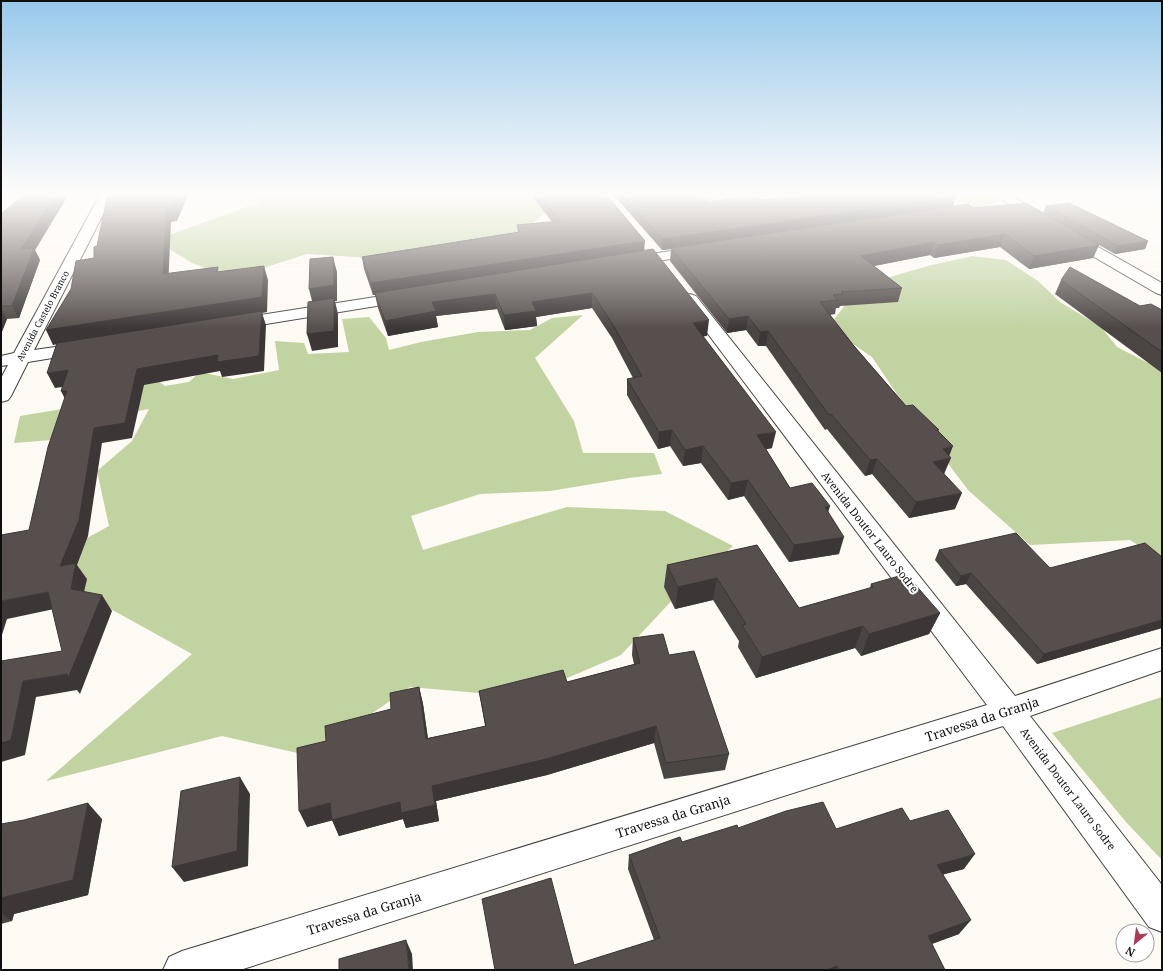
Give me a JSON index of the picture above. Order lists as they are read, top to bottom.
{
  "streets": {
    "street": ["Avenida Castelo Branco", "Avenida Doutor Lauro Sodre", "Travessa da Granja"]
  },
  "crossings": [
    ["Avenida Doutor Lauro Sodre", "Travessa da Granja"]
  ],
  "north": "bottom left"
}
